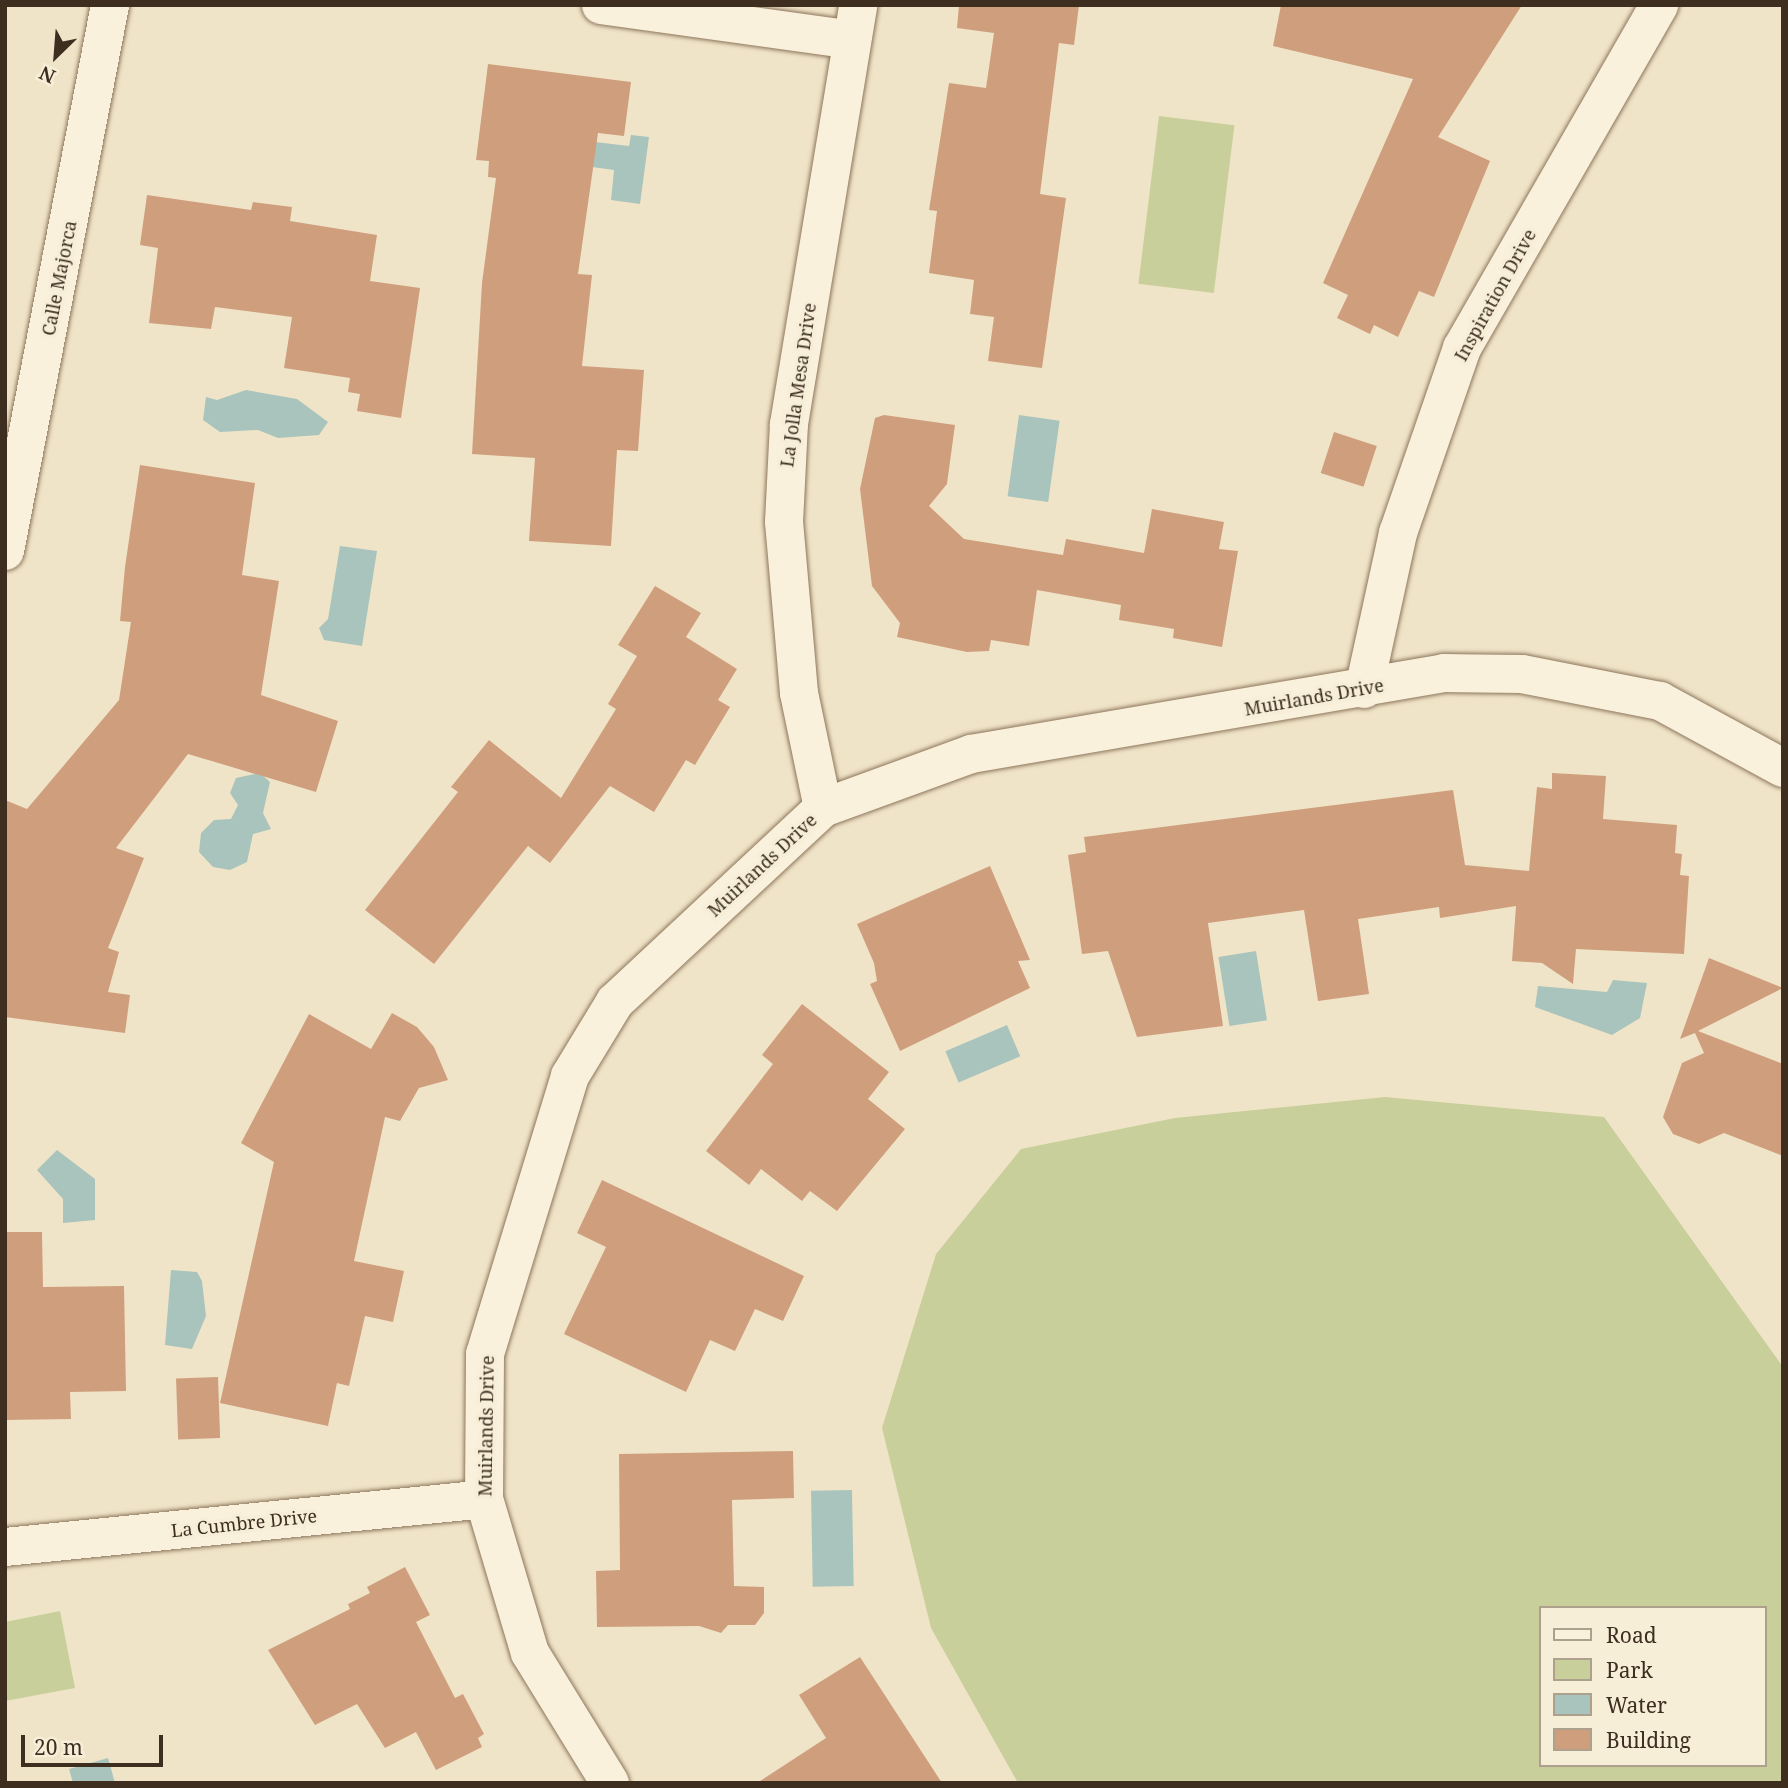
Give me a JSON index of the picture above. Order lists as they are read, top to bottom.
{
  "streets": {
    "street": [
      "Calle Majorca",
      "Inspiration Drive",
      "La Jolla Mesa Drive",
      "Muirlands Drive",
      "La Cumbre Drive"
    ]
  },
  "crossings": [
    ["Inspiration Drive", "Muirlands Drive"],
    ["La Jolla Mesa Drive", "Muirlands Drive"],
    ["Muirlands Drive", "La Cumbre Drive"]
  ],
  "legend": [
    "Road",
    "Park",
    "Water",
    "Building"
  ],
  "scale_bar": "20 m",
  "north": "bottom left"
}
